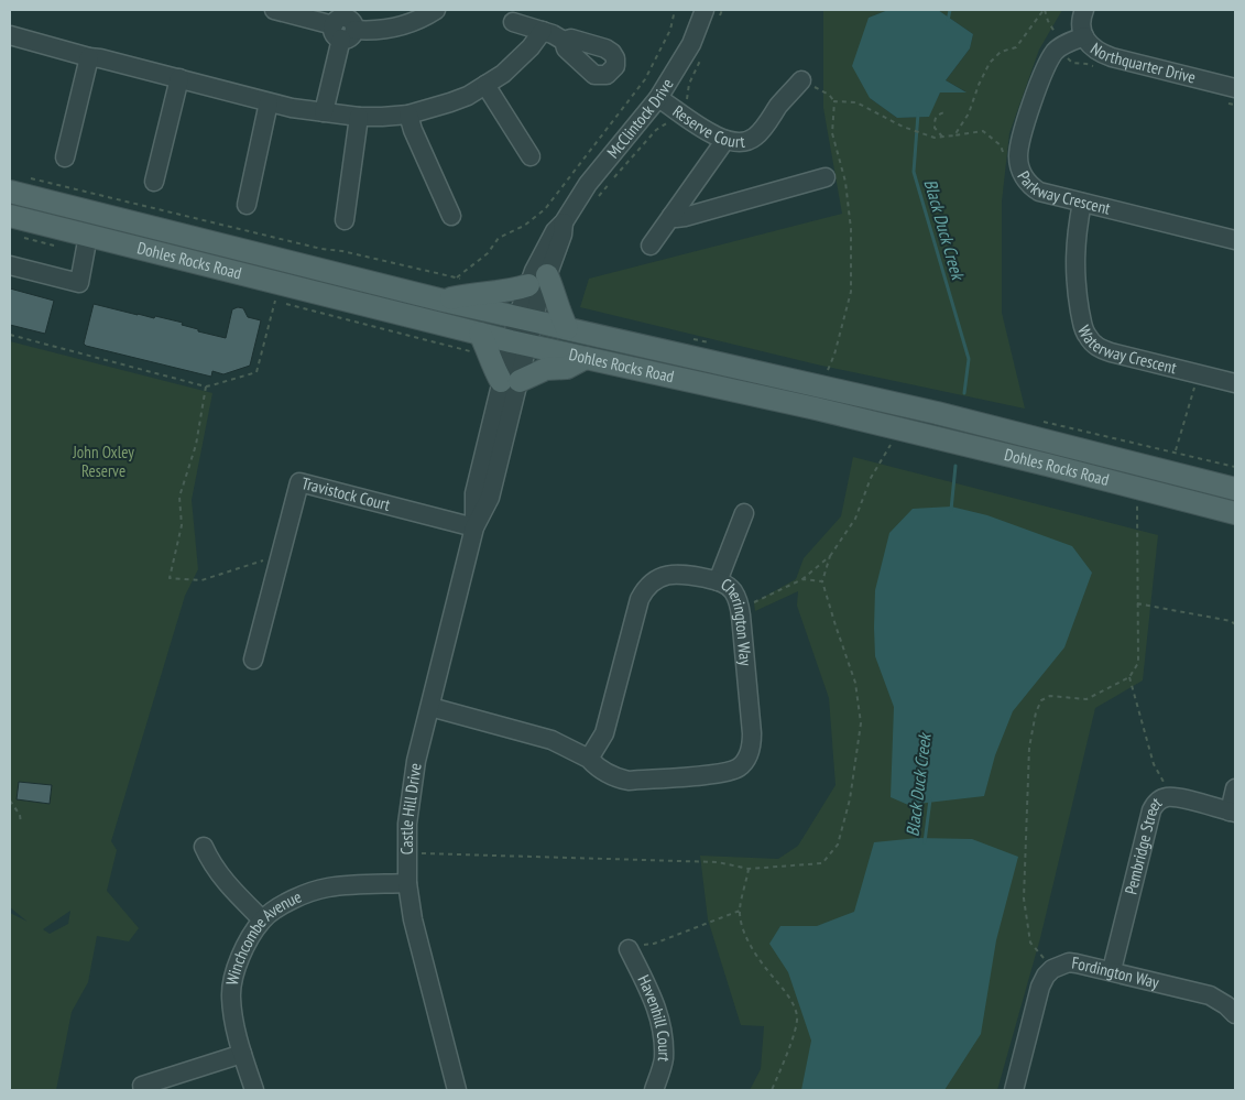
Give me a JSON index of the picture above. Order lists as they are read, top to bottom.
{
  "streets": {
    "main road": ["Dohles Rocks Road"],
    "street": [
      "Northquarter Drive",
      "McClintock Drive",
      "Reserve Court",
      "Parkway Crescent",
      "Waterway Crescent",
      "Travistock Court",
      "Cherington Way",
      "Castle Hill Drive",
      "Pembridge Street",
      "Winchcombe Avenue",
      "Fordington Way",
      "Havenhill Court"
    ]
  },
  "crossings": [
    ["Northquarter Drive", "Parkway Crescent"],
    ["McClintock Drive", "Reserve Court"],
    ["McClintock Drive", "Dohles Rocks Road"],
    ["McClintock Drive", "Castle Hill Drive"],
    ["Parkway Crescent", "Waterway Crescent"],
    ["Dohles Rocks Road", "Castle Hill Drive"],
    ["Travistock Court", "Castle Hill Drive"],
    ["Cherington Way", "Castle Hill Drive"],
    ["Castle Hill Drive", "Winchcombe Avenue"],
    ["Pembridge Street", "Fordington Way"]
  ],
  "water": ["Black Duck Creek"],
  "parks": ["John Oxley Reserve"]
}
